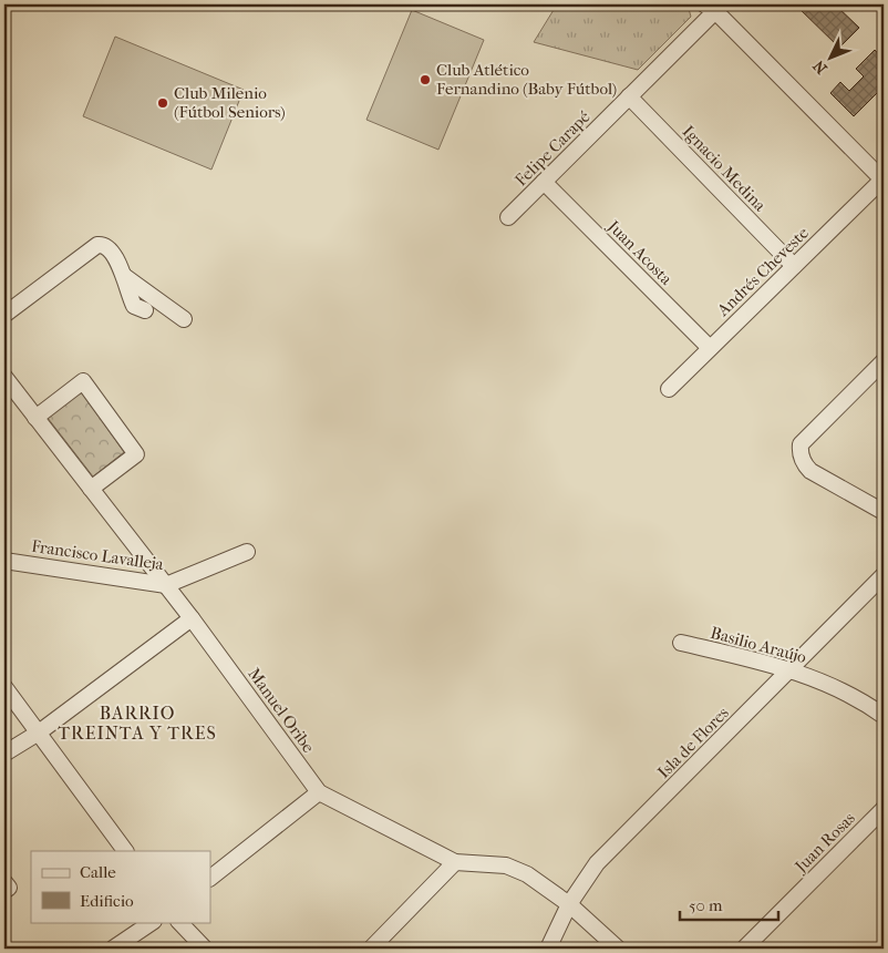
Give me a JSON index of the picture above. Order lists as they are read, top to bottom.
{
  "streets": {
    "street": [
      "Felipe Carapé",
      "Ignacio Medina",
      "Juan Acosta",
      "Andrés Cheveste",
      "Francisco Lavalleja",
      "Basilio Araújo",
      "Manuel Oribe",
      "Isla de Flores",
      "Juan Rosas"
    ]
  },
  "crossings": [
    ["Felipe Carapé", "Ignacio Medina"],
    ["Felipe Carapé", "Juan Acosta"],
    ["Ignacio Medina", "Andrés Cheveste"],
    ["Juan Acosta", "Andrés Cheveste"],
    ["Francisco Lavalleja", "Manuel Oribe"],
    ["Basilio Araújo", "Isla de Flores"],
    ["Manuel Oribe", "Isla de Flores"]
  ],
  "districts": ["BARRIO TREINTA Y TRES"],
  "places": ["Club Atlético Fernandino (Baby Fútbol)", "Club Milenio (Fútbol Seniors)"],
  "legend": ["Calle", "Edificio"],
  "scale_bar": "50 m",
  "north": "bottom left"
}
